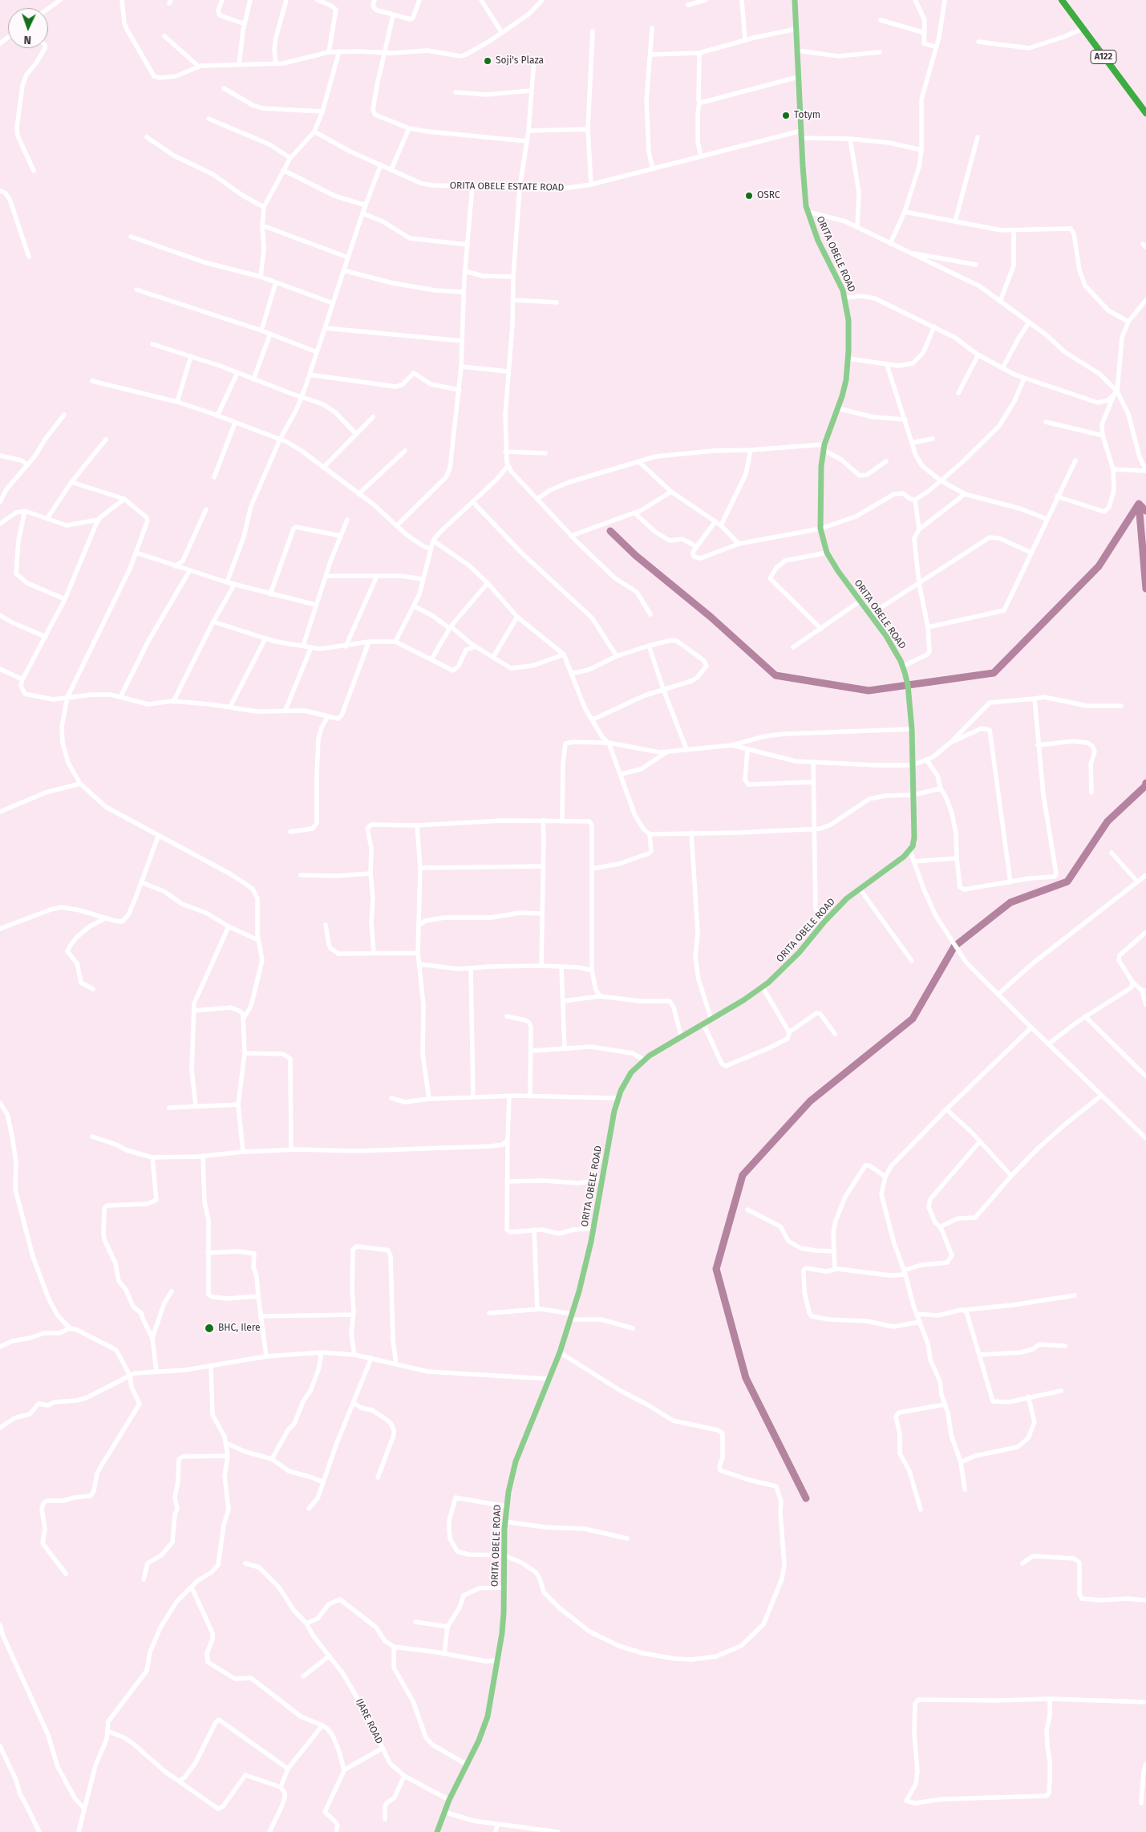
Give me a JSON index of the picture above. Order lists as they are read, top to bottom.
{
  "streets": {
    "highway": ["A122"],
    "main road": ["ORITA OBELE ROAD"],
    "street": ["ORITA OBELE ESTATE ROAD", "IJARE ROAD"]
  },
  "crossings": [
    ["ORITA OBELE ESTATE ROAD", "ORITA OBELE ROAD"],
    ["ORITA OBELE ROAD", "IJARE ROAD"]
  ],
  "places": [
    "Soji's Plaza",
    "Totym",
    "OSRC",
    "BHC, Ilere"
  ],
  "north": "bottom"
}
